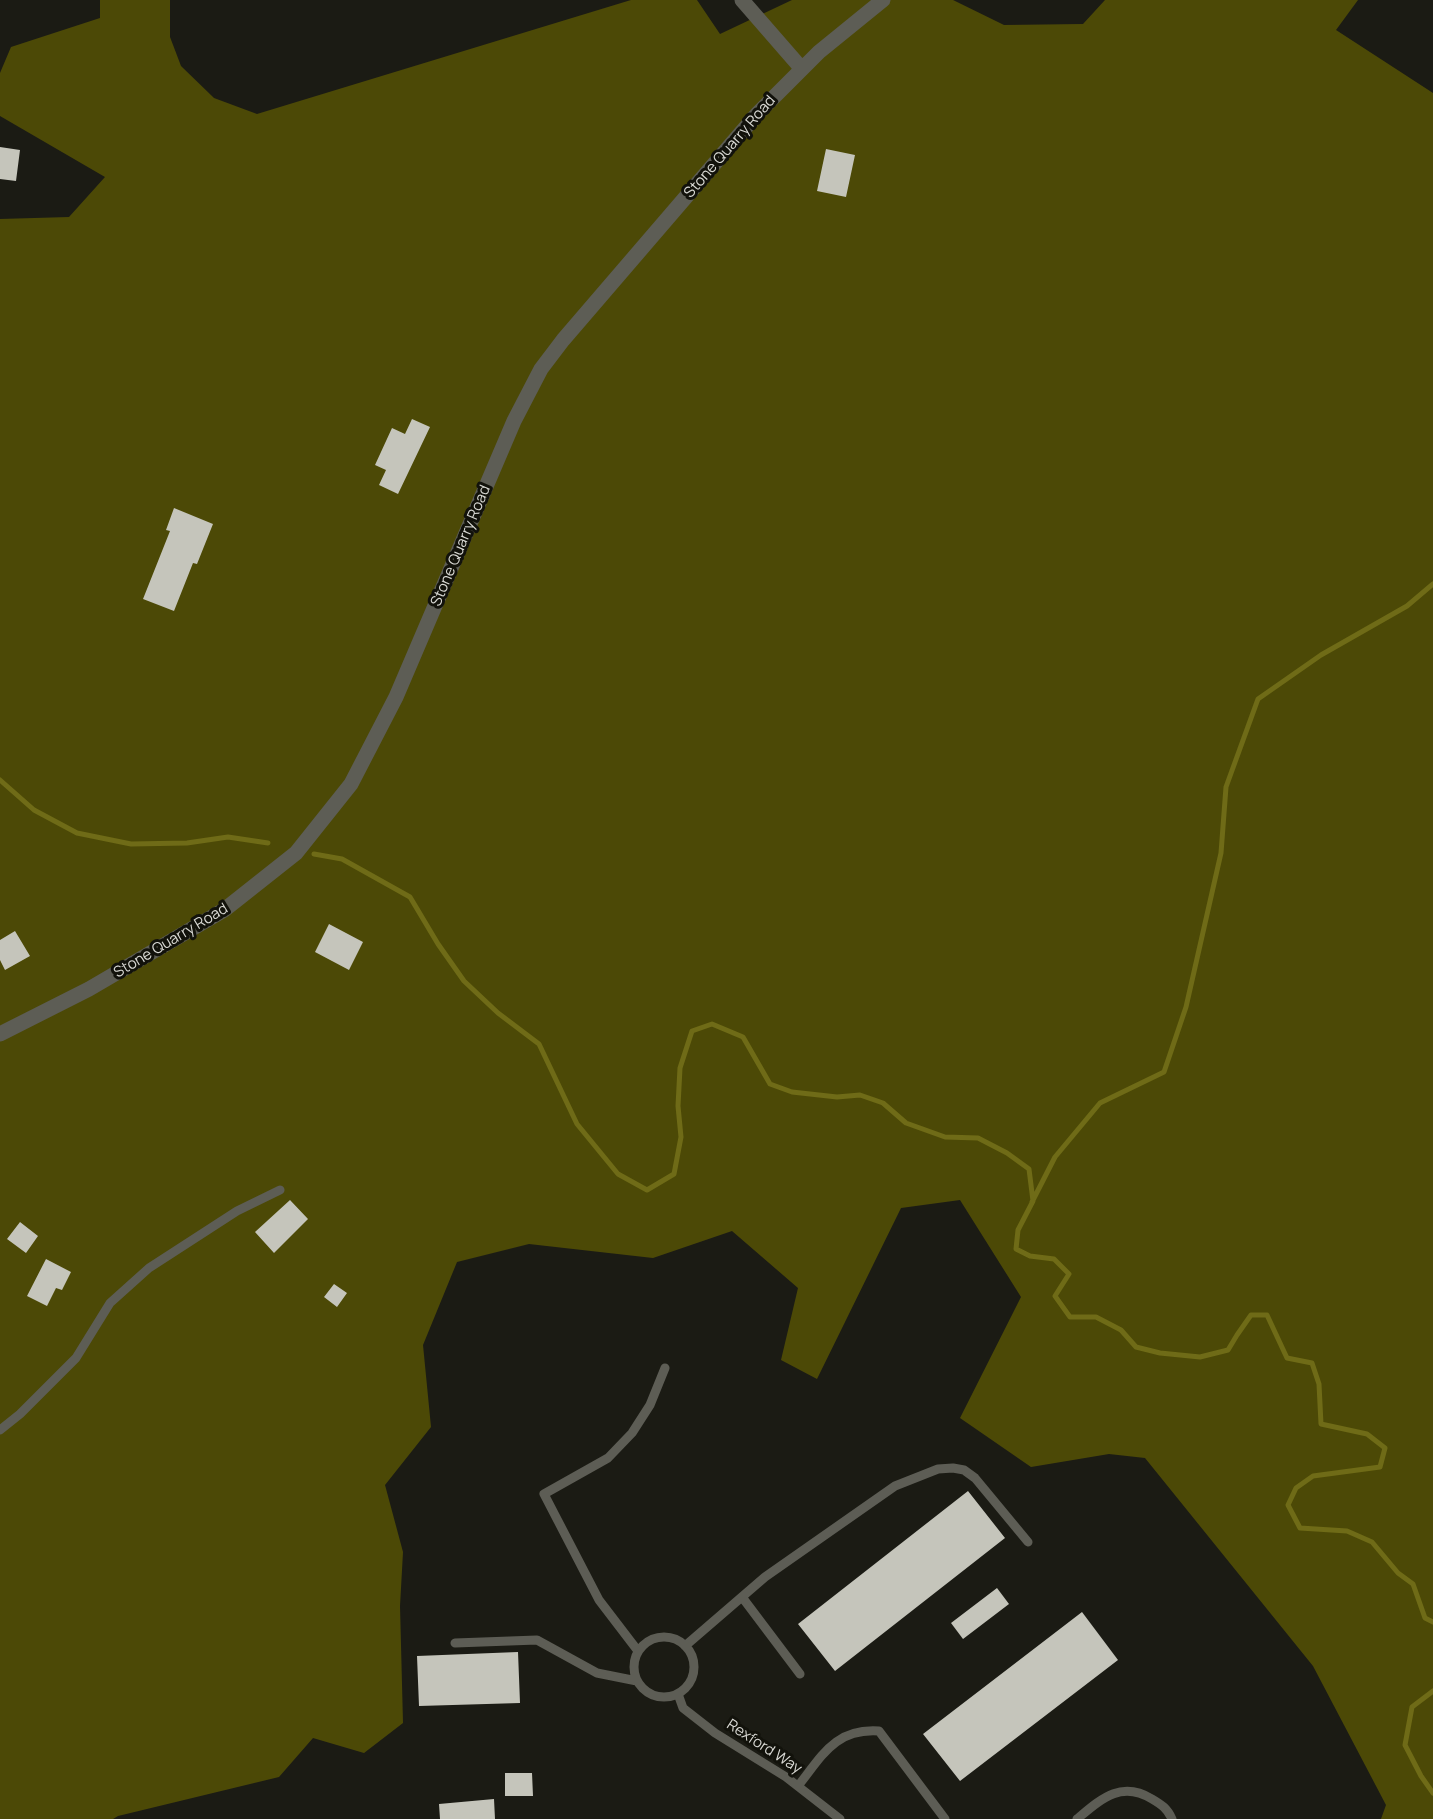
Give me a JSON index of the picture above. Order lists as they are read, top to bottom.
{
  "streets": {
    "street": ["Stone Quarry Road"],
    "lane": ["Rexford Way"]
  }
}
